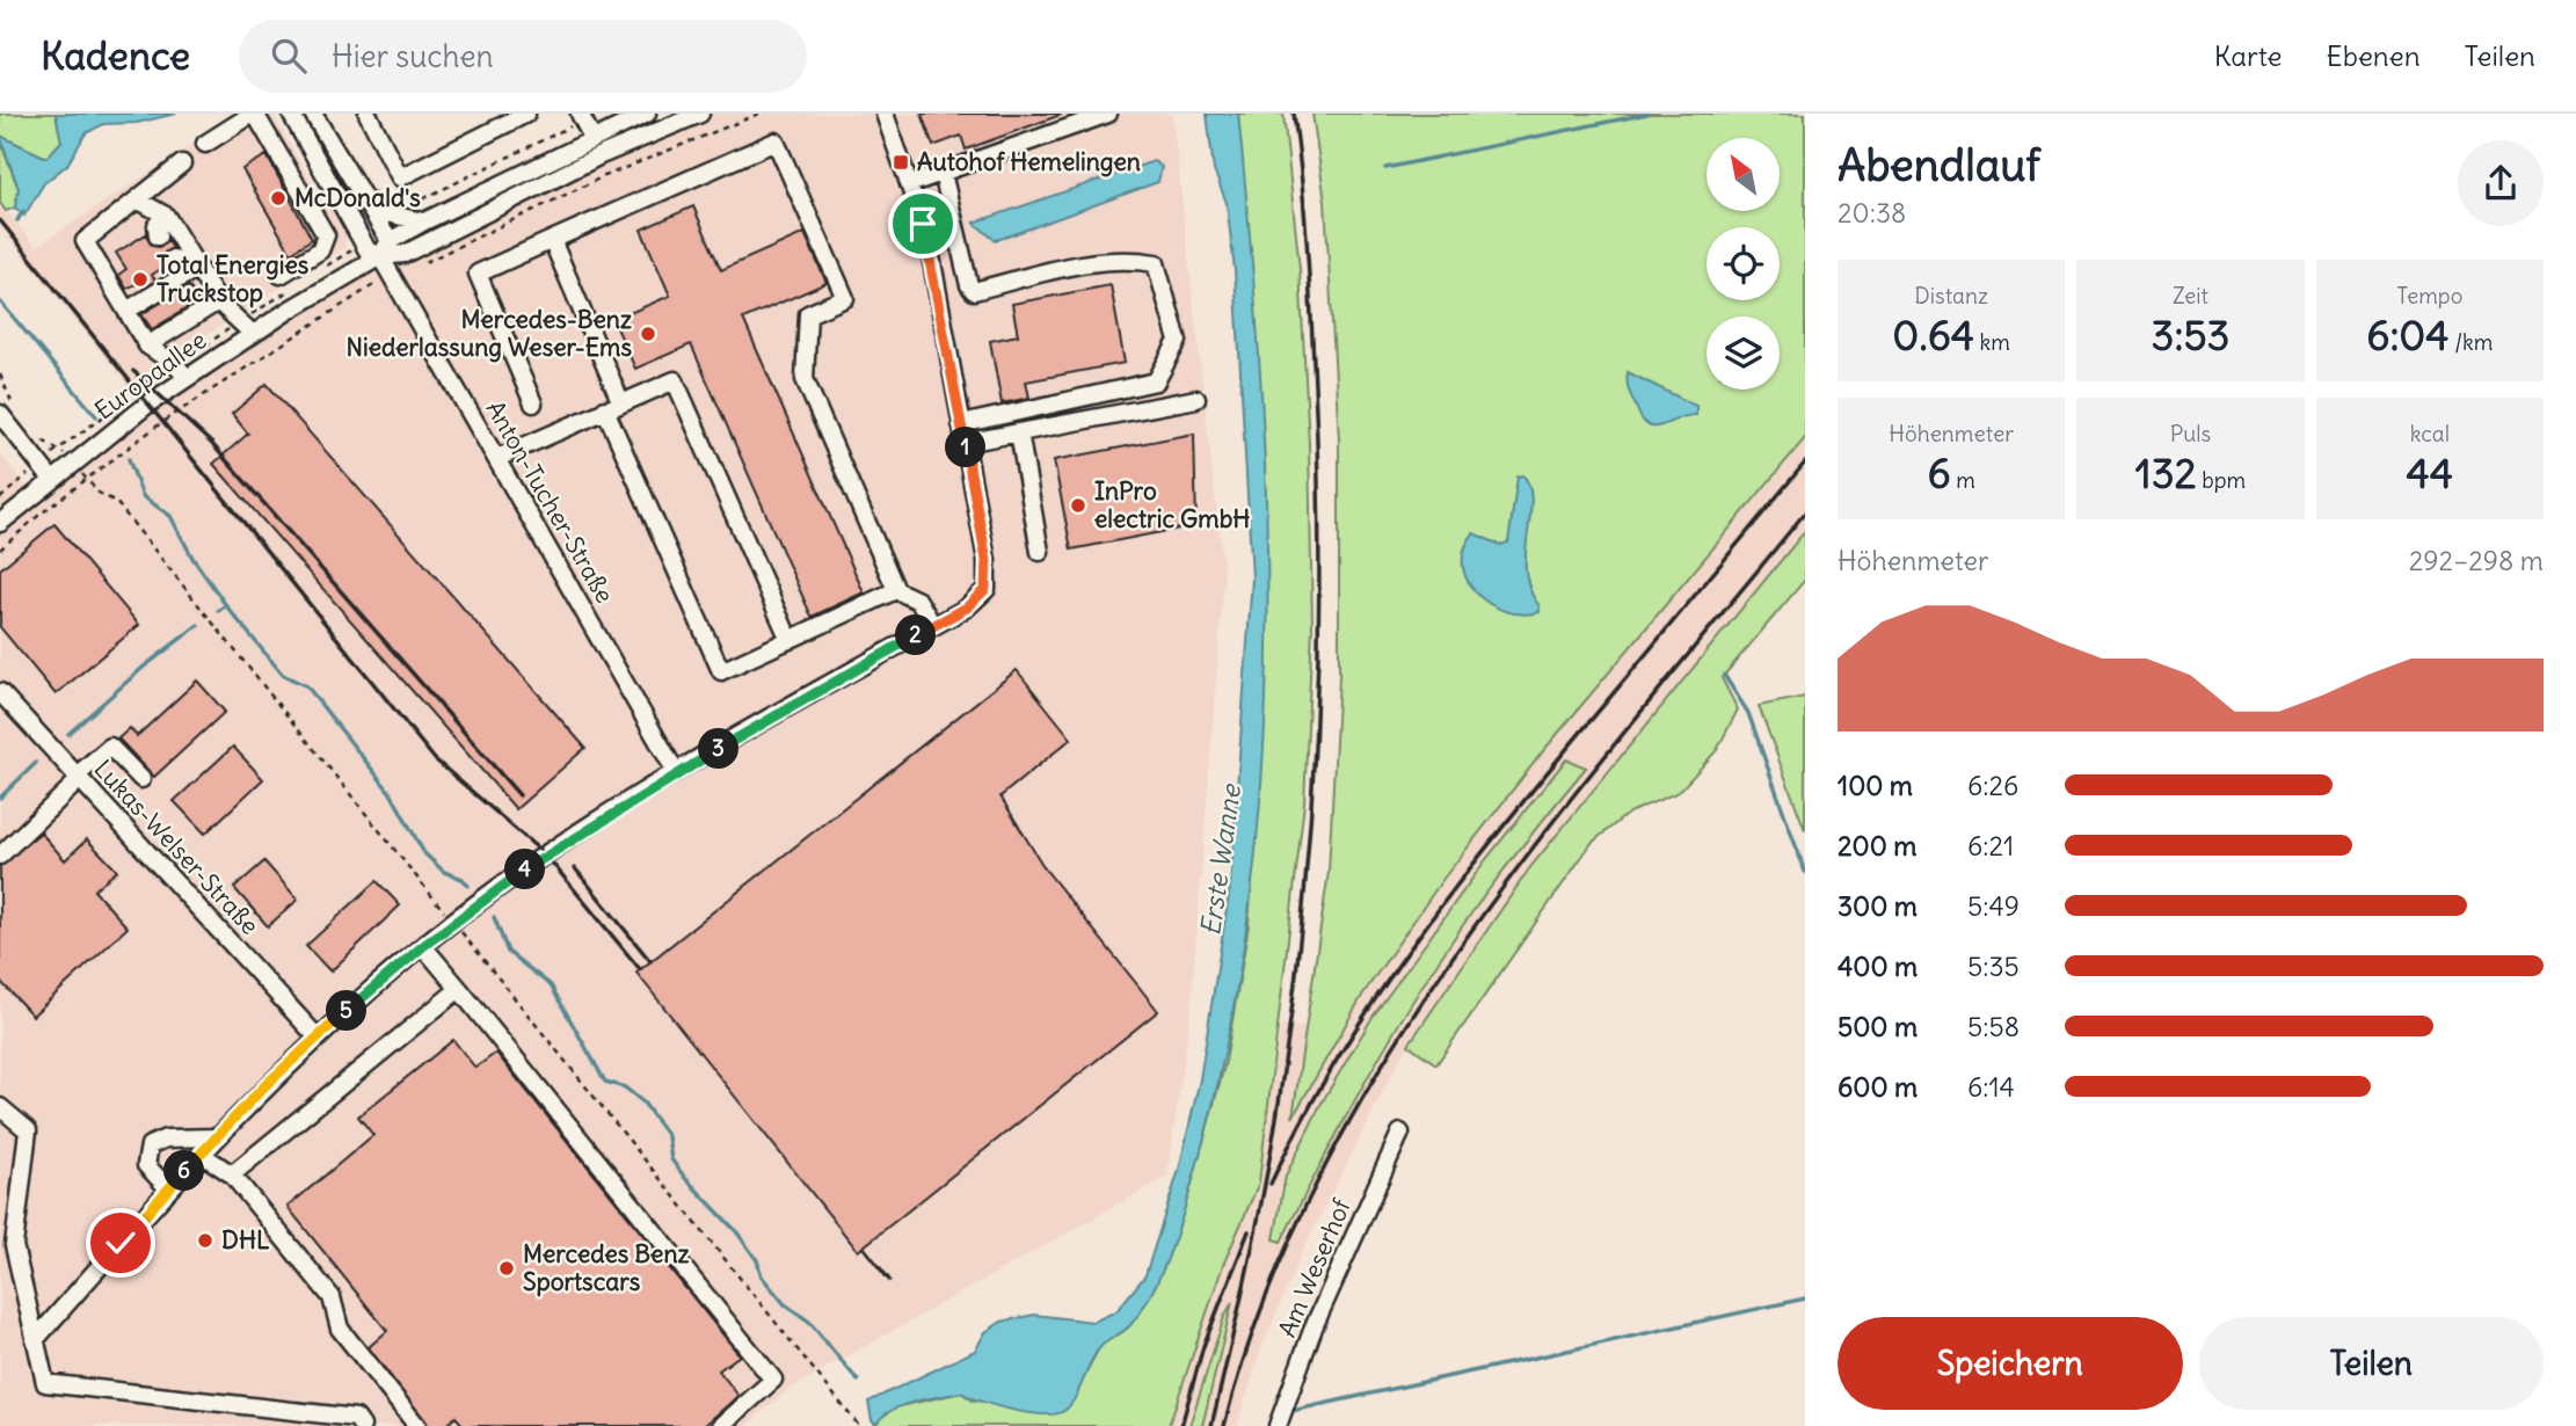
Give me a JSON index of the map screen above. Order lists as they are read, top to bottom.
{
  "streets": {
    "street": [
      "Europaallee",
      "Anton-Tucher-Straße",
      "Lukas-Welser-Straße",
      "Am Weserhof"
    ]
  },
  "crossings": [
    ["Europaallee", "Anton-Tucher-Straße"]
  ],
  "water": ["Erste Wanne"],
  "places": {
    "transit": ["Autohof Hemelingen"],
    "other": [
      "McDonald's",
      "Total Energies Truckstop",
      "Mercedes-Benz Niederlassung Weser-Ems",
      "InPro electric GmbH",
      "DHL",
      "Mercedes Benz Sportscars"
    ]
  },
  "north": "top left",
  "page": {
    "header": "Kadence",
    "search": "Hier suchen",
    "nav": ["Karte", "Ebenen", "Teilen"],
    "heading": ["Abendlauf", "20:38"],
    "stats": [
      ["Distanz", "0.64 km"],
      ["Zeit", "3:53"],
      ["Tempo", "6:04 /km"],
      ["Höhenmeter", "6 m"],
      ["Puls", "132 bpm"],
      ["kcal", "44"]
    ],
    "pins": [
      "1",
      "2",
      "3",
      "4",
      "5",
      "6"
    ],
    "chart": ["Höhenmeter", "292–298 m"],
    "list": [
      {
        "name": "100 m",
        "note": "6:26"
      },
      {
        "name": "200 m",
        "note": "6:21"
      },
      {
        "name": "300 m",
        "note": "5:49"
      },
      {
        "name": "400 m",
        "note": "5:35"
      },
      {
        "name": "500 m",
        "note": "5:58"
      },
      {
        "name": "600 m",
        "note": "6:14"
      }
    ],
    "buttons": ["Speichern", "Teilen"]
  }
}
